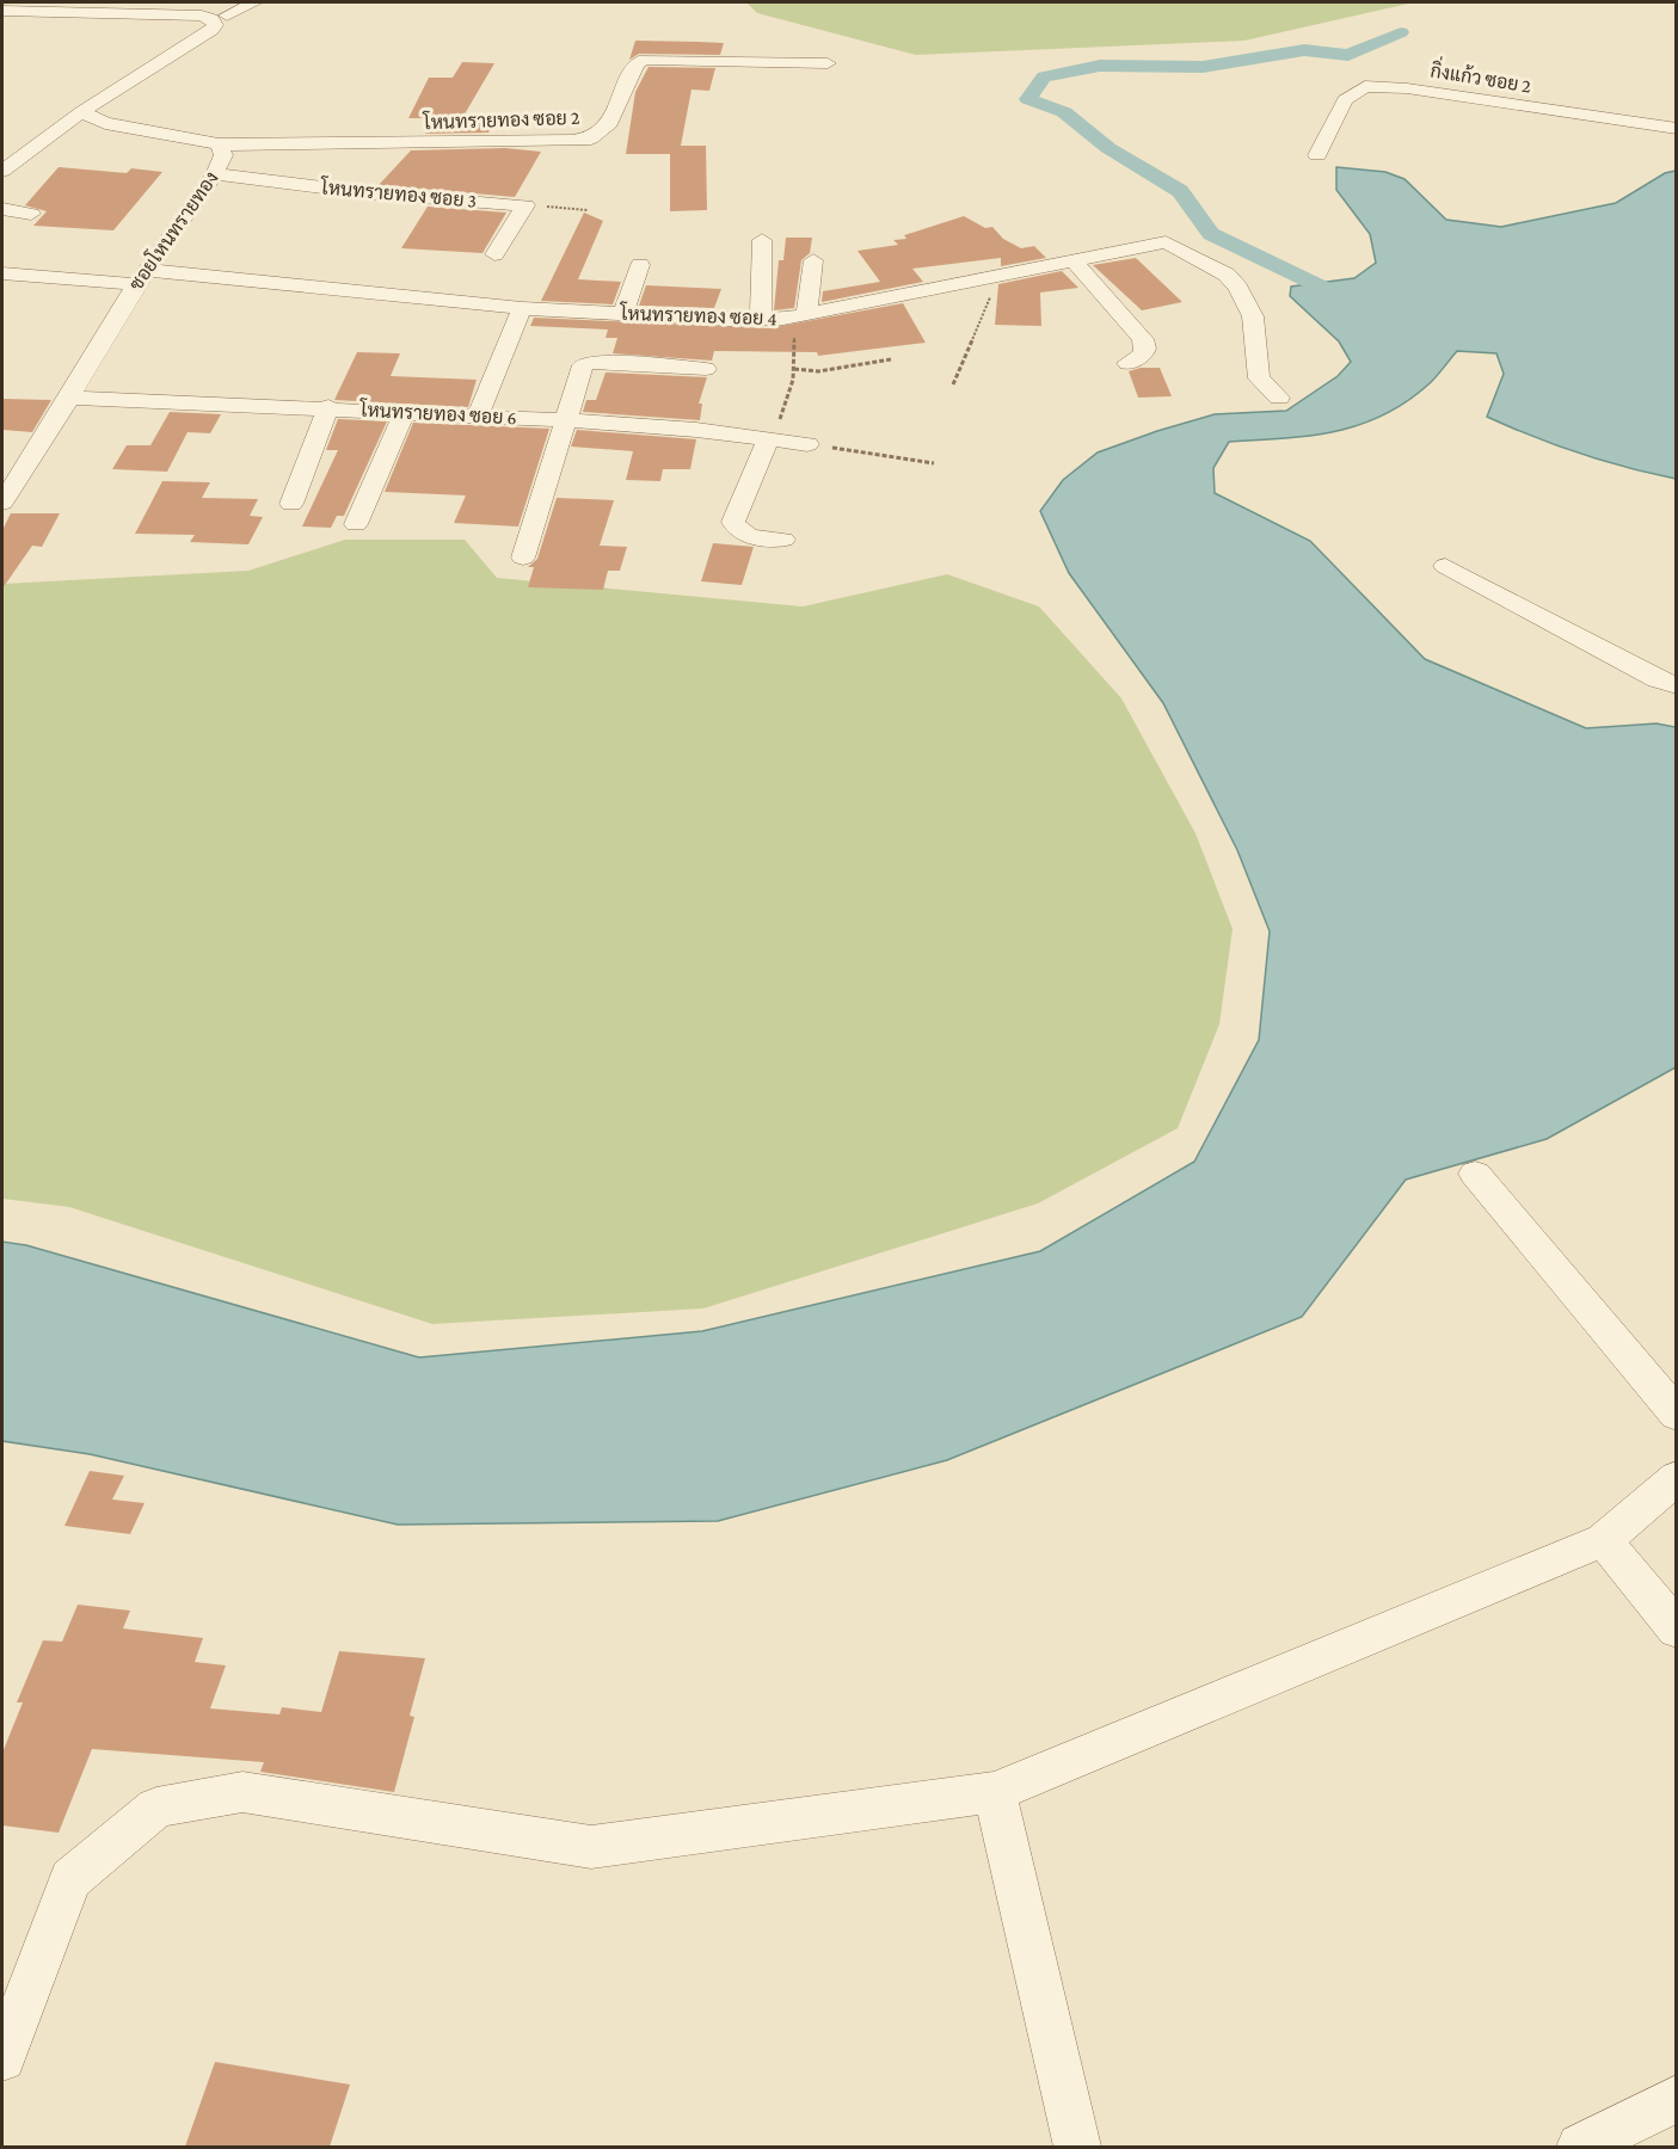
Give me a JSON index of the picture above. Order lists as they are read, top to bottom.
{
  "streets": {
    "street": [
      "กิ่งแก้ว ซอย 2",
      "โหนทรายทอง ซอย 2",
      "โหนทรายทอง ซอย 3",
      "ซอยโหนทรายทอง",
      "โหนทรายทอง ซอย 4",
      "โหนทรายทอง ซอย 6"
    ]
  },
  "crossings": [
    ["โหนทรายทอง ซอย 2", "ซอยโหนทรายทอง"],
    ["โหนทรายทอง ซอย 3", "ซอยโหนทรายทอง"],
    ["ซอยโหนทรายทอง", "โหนทรายทอง ซอย 4"],
    ["ซอยโหนทรายทอง", "โหนทรายทอง ซอย 6"]
  ]
}
